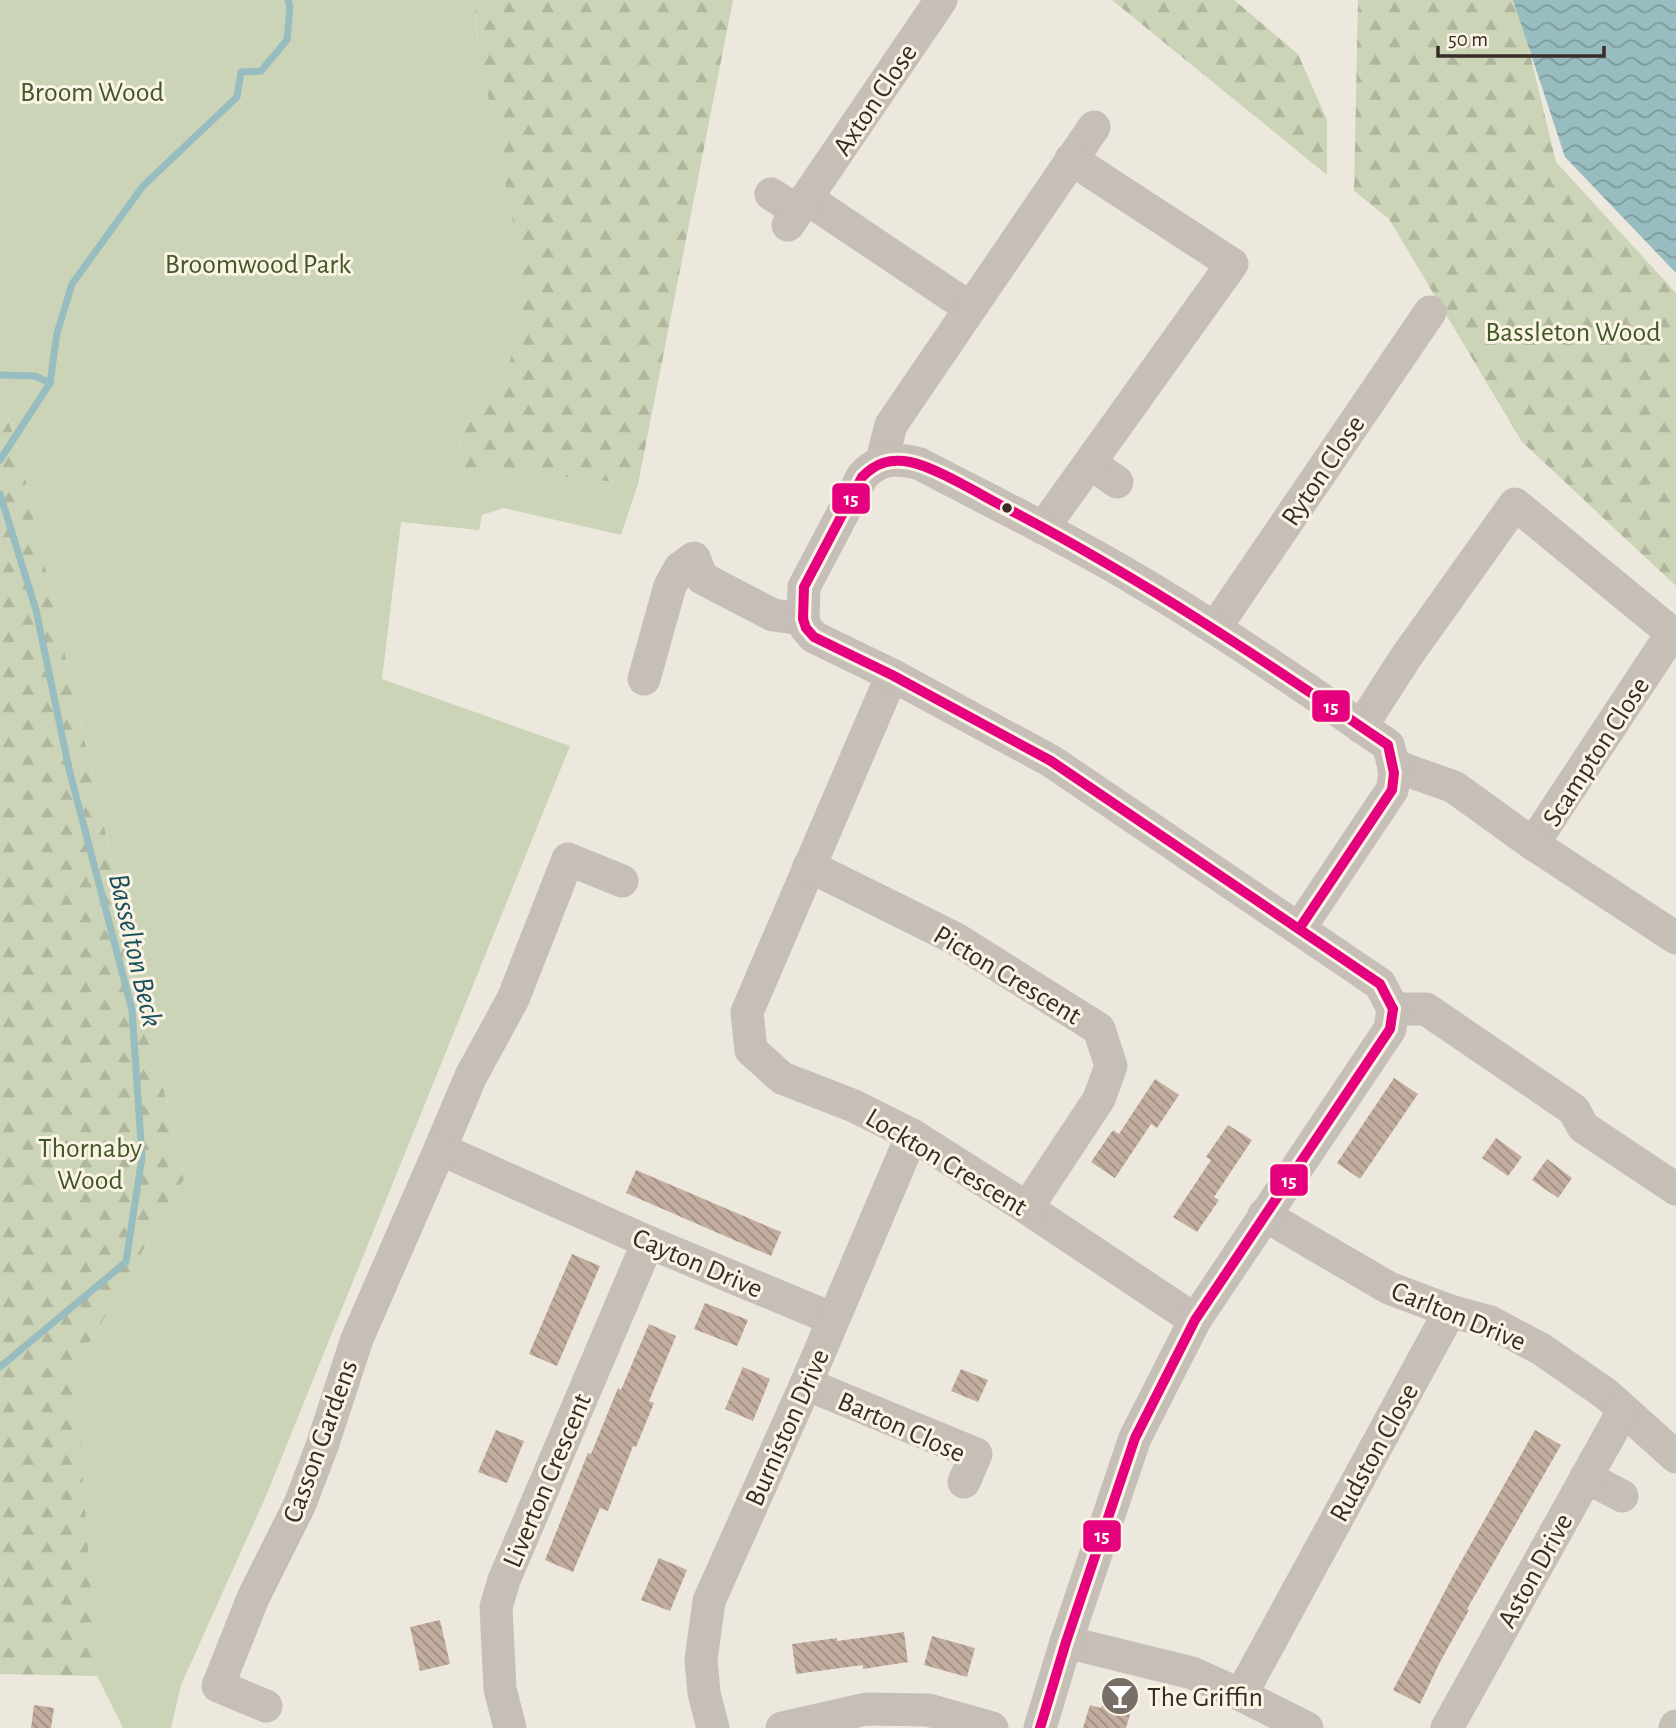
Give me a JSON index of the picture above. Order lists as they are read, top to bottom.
{
  "streets": {
    "street": [
      "Axton Close",
      "Ryton Close",
      "Scampton Close",
      "Picton Crescent",
      "Lockton Crescent",
      "Cayton Drive",
      "Carlton Drive",
      "Barton Close",
      "Burniston Drive",
      "Casson Gardens",
      "Rudston Close",
      "Liverton Crescent",
      "Aston Drive"
    ]
  },
  "crossings": [
    ["Picton Crescent", "Lockton Crescent"],
    ["Lockton Crescent", "Burniston Drive"],
    ["Cayton Drive", "Burniston Drive"],
    ["Cayton Drive", "Casson Gardens"],
    ["Cayton Drive", "Liverton Crescent"],
    ["Carlton Drive", "Rudston Close"],
    ["Carlton Drive", "Aston Drive"],
    ["Barton Close", "Burniston Drive"]
  ],
  "water": ["Basselton Beck"],
  "parks": [
    "Broom Wood",
    "Broomwood Park",
    "Bassleton Wood",
    "Thornaby Wood"
  ],
  "places": {
    "bar": ["The Griffin"]
  },
  "lines": ["transit line 15"],
  "scale_bar": "50 m"
}
